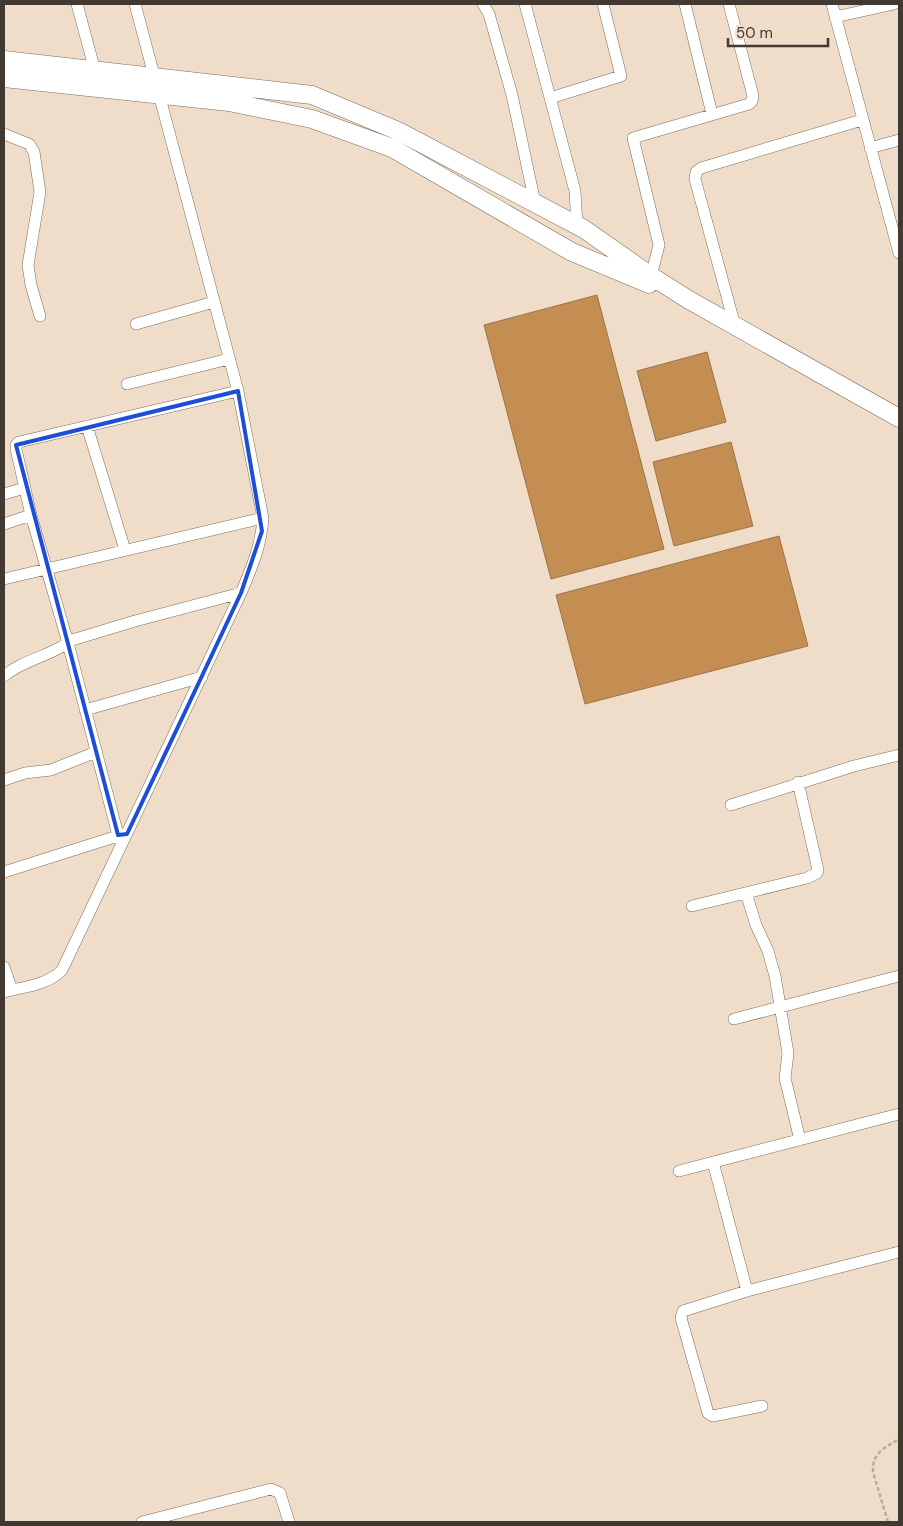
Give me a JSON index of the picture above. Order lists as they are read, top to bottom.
{
  "scale_bar": "50 m"
}
